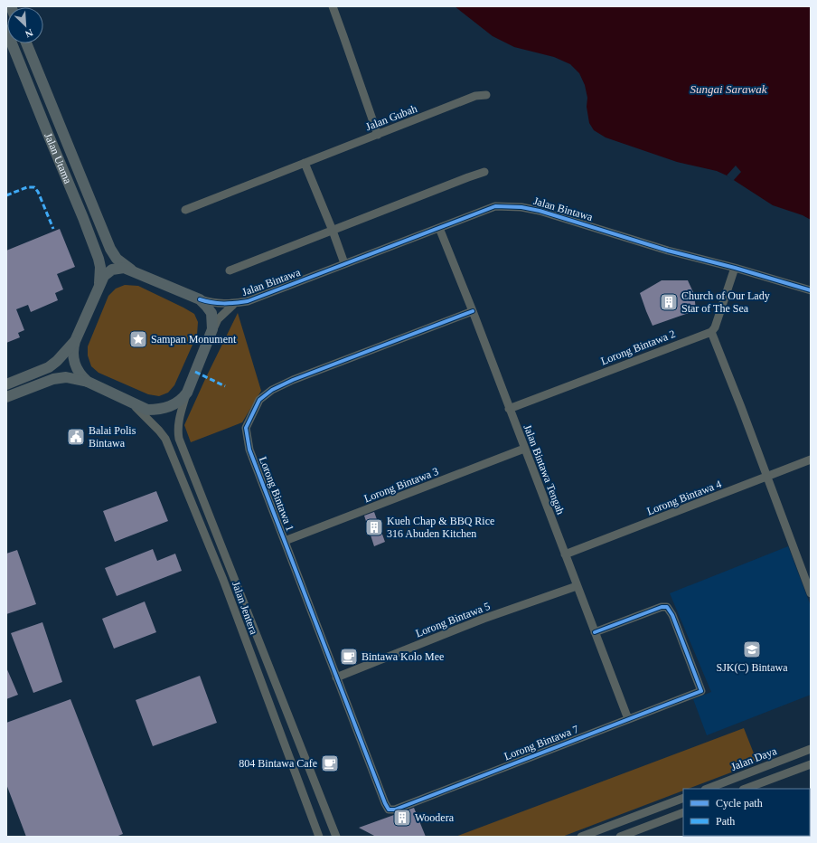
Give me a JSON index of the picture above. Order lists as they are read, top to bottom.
{
  "streets": {
    "main road": ["Jalan Utama"],
    "street": [
      "Jalan Gubah",
      "Jalan Bintawa",
      "Lorong Bintawa 2",
      "Jalan Bintawa Tengah",
      "Lorong Bintawa 3",
      "Lorong Bintawa 1",
      "Lorong Bintawa 4",
      "Jalan Jentera",
      "Lorong Bintawa 5",
      "Lorong Bintawa 7",
      "Jalan Daya"
    ]
  },
  "crossings": [
    ["Jalan Bintawa", "Jalan Bintawa Tengah"],
    ["Lorong Bintawa 2", "Jalan Bintawa Tengah"],
    ["Jalan Bintawa Tengah", "Lorong Bintawa 3"],
    ["Jalan Bintawa Tengah", "Lorong Bintawa 1"],
    ["Jalan Bintawa Tengah", "Lorong Bintawa 4"],
    ["Jalan Bintawa Tengah", "Lorong Bintawa 5"],
    ["Jalan Bintawa Tengah", "Lorong Bintawa 7"],
    ["Lorong Bintawa 3", "Lorong Bintawa 1"],
    ["Lorong Bintawa 1", "Lorong Bintawa 5"],
    ["Lorong Bintawa 1", "Lorong Bintawa 7"]
  ],
  "water": ["Sungai Sarawak"],
  "places": {
    "building": ["Church of Our Lady Star of The Sea", "Kueh Chap & BBQ Rice 316 Abuden Kitchen", "Woodera"],
    "place": ["Sampan Monument"],
    "public building": ["Balai Polis Bintawa"],
    "school or university": ["SJK(C) Bintawa"],
    "cafe": ["Bintawa Kolo Mee", "804 Bintawa Cafe"]
  },
  "legend": ["Cycle path", "Path"],
  "north": "bottom right"
}
